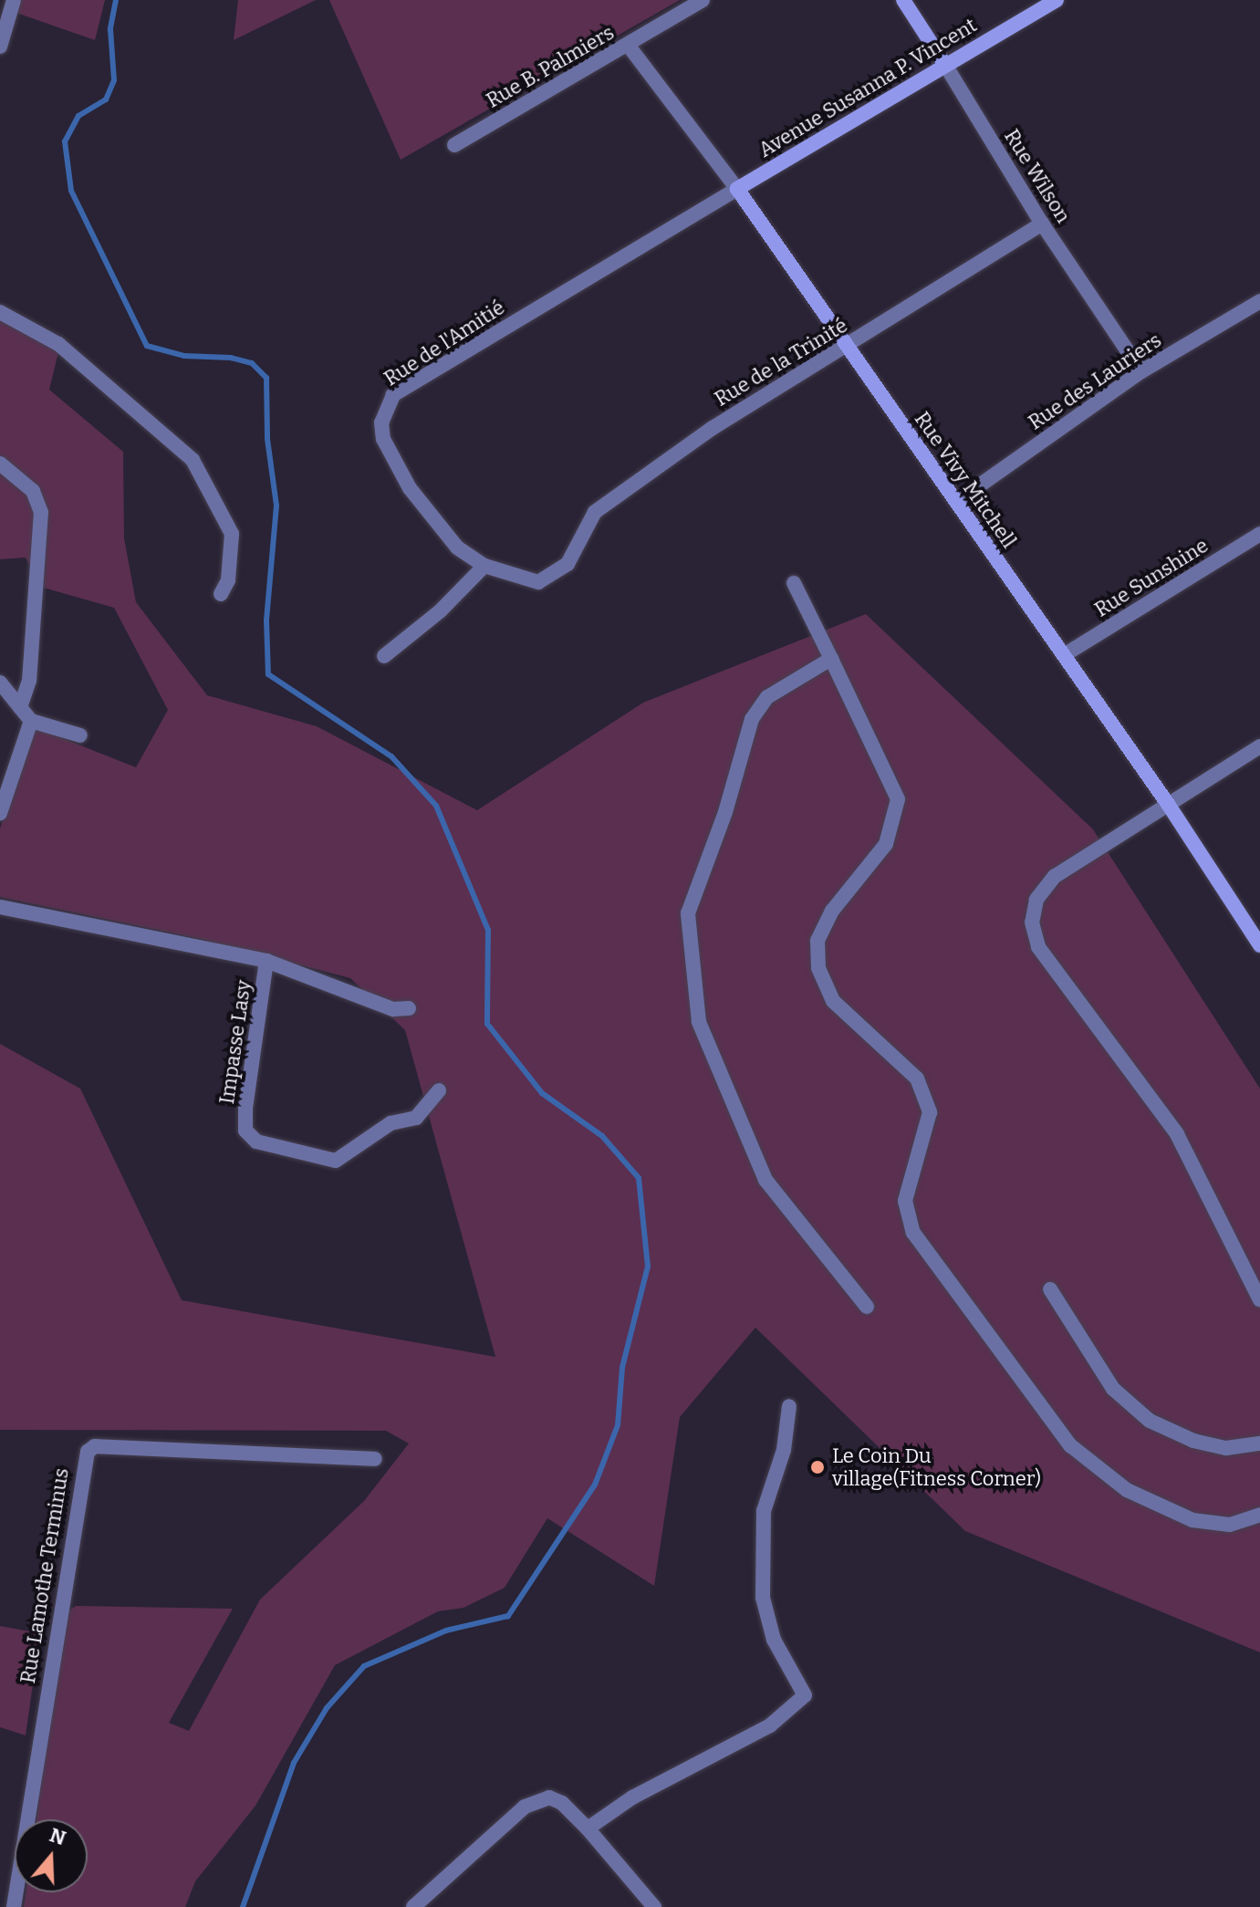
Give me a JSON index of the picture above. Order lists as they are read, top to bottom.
{
  "streets": {
    "street": [
      "Rue B. Palmiers",
      "Avenue Susanna P. Vincent",
      "Rue Wilson",
      "Rue de l'Amitié",
      "Rue de la Trinité",
      "Rue des Lauriers",
      "Rue Vivy Mitchell",
      "Rue Sunshine",
      "Impasse Lasy",
      "Rue Lamothe Terminus"
    ]
  },
  "crossings": [
    ["Rue B. Palmiers", "Rue Vivy Mitchell"],
    ["Avenue Susanna P. Vincent", "Rue Wilson"],
    ["Avenue Susanna P. Vincent", "Rue de l'Amitié"],
    ["Avenue Susanna P. Vincent", "Rue Vivy Mitchell"],
    ["Rue Wilson", "Rue de la Trinité"],
    ["Rue Wilson", "Rue des Lauriers"],
    ["Rue de l'Amitié", "Rue de la Trinité"],
    ["Rue de l'Amitié", "Rue Vivy Mitchell"],
    ["Rue de la Trinité", "Rue Vivy Mitchell"],
    ["Rue des Lauriers", "Rue Vivy Mitchell"],
    ["Rue Vivy Mitchell", "Rue Sunshine"]
  ],
  "places": ["Le Coin Du village(Fitness Corner)"],
  "north": "top"
}
